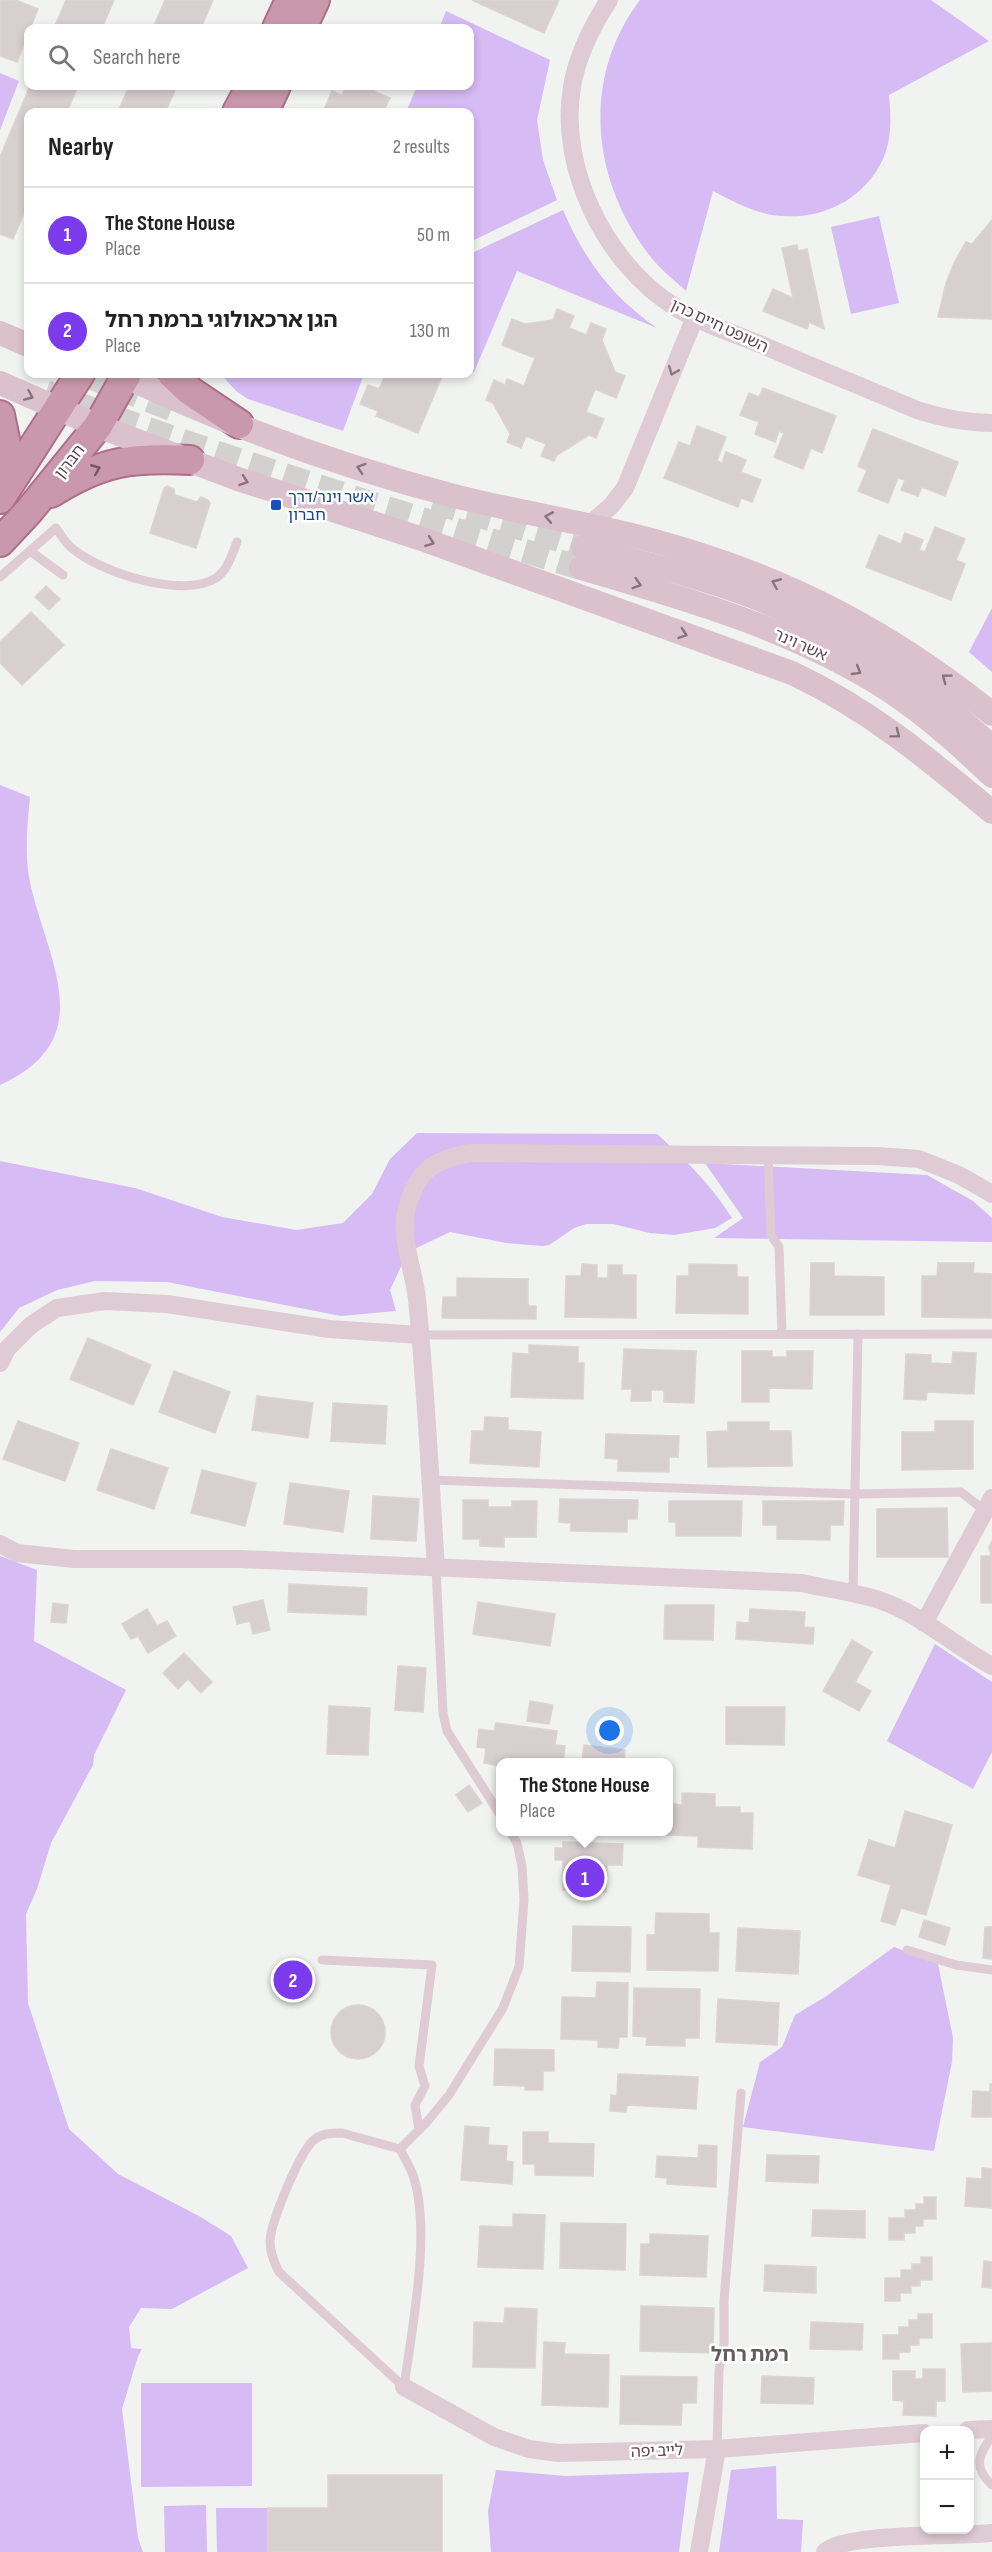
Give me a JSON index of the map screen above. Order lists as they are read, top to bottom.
{
  "streets": {
    "highway": ["חברון"],
    "main road": ["אשר וינר"],
    "street": ["השופט חיים כהן", "לייב יפה"]
  },
  "districts": ["רמת רחל"],
  "places": {
    "transit": ["אשר וינר/דרך חברון"]
  },
  "page": {
    "search": "Search here",
    "heading": ["Nearby", "2 results"],
    "list": [
      {
        "mark": "1",
        "name": "The Stone House",
        "note": "Place",
        "value": "50 m"
      },
      {
        "mark": "2",
        "name": "הגן ארכאולוגי ברמת רחל",
        "note": "Place",
        "value": "130 m"
      }
    ],
    "popup": ["The Stone House", "Place"],
    "pins": ["1", "2"],
    "map_buttons": ["+", "−"]
  }
}
